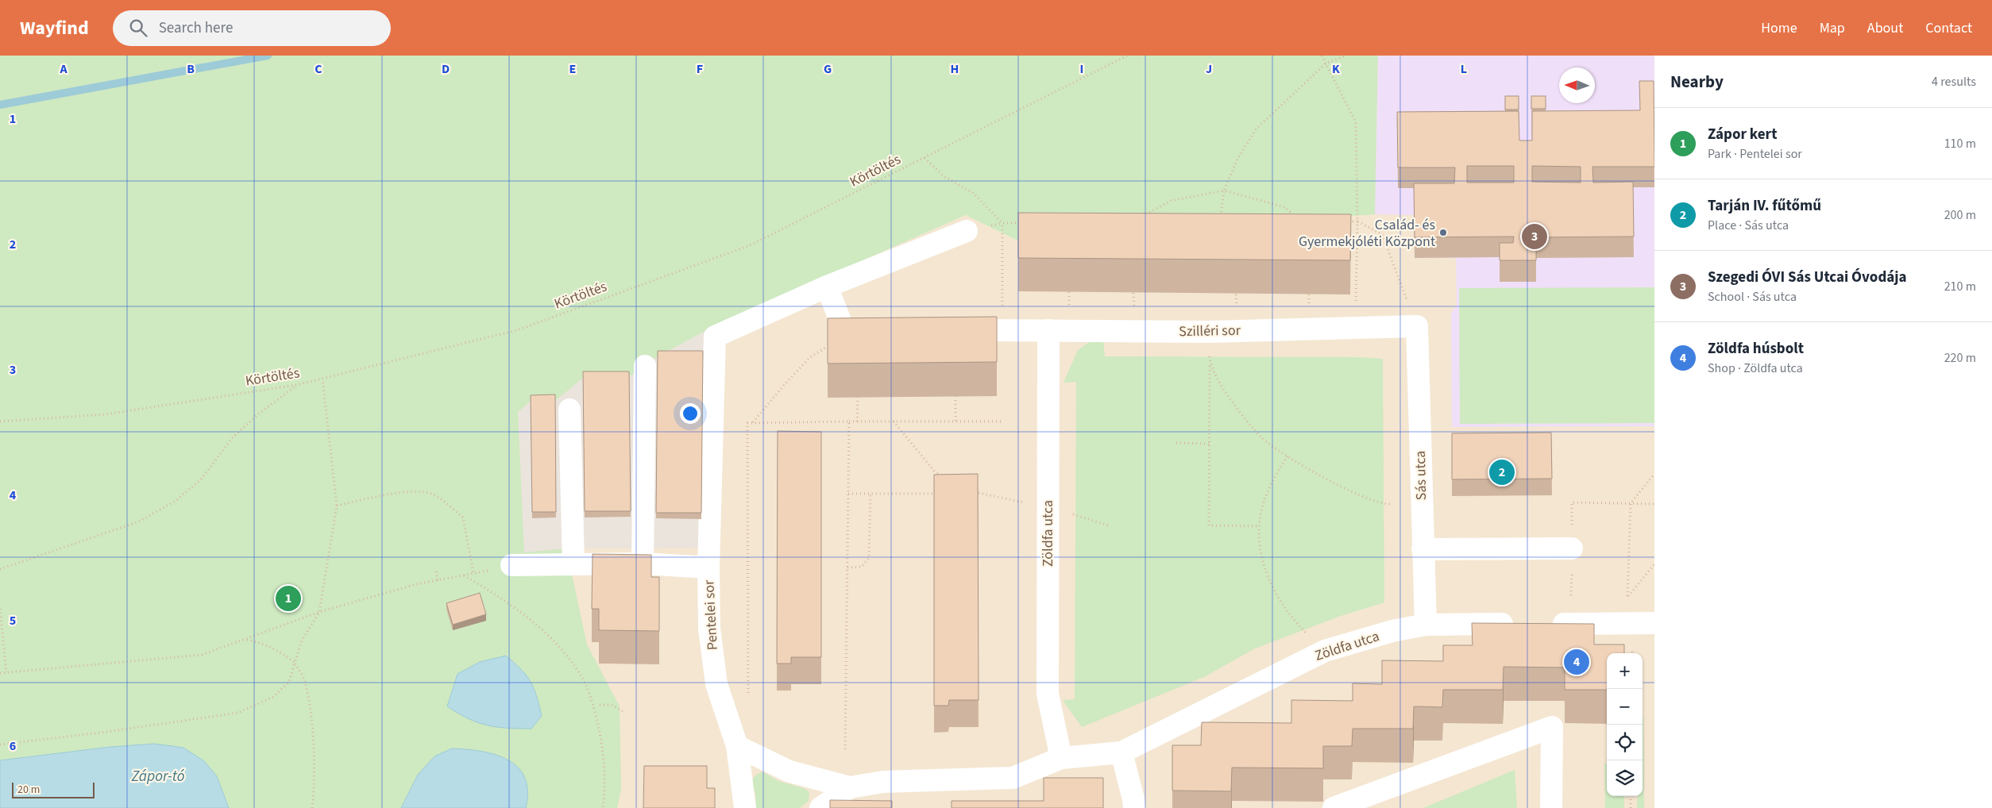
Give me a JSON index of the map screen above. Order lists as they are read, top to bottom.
{
  "streets": {
    "street": [
      "Szilléri sor",
      "Sás utca",
      "Zöldfa utca",
      "Pentelei sor"
    ],
    "path": ["Körtöltés"]
  },
  "crossings": [
    ["Szilléri sor", "Sás utca"],
    ["Szilléri sor", "Zöldfa utca"],
    ["Sás utca", "Zöldfa utca"],
    ["Zöldfa utca", "Pentelei sor"]
  ],
  "water": ["Zápor-tó"],
  "places": ["Család- és Gyermekjóléti Központ"],
  "scale_bar": "20 m",
  "north": "left",
  "page": {
    "header": "Wayfind",
    "search": "Search here",
    "nav": [
      "Home",
      "Map",
      "About",
      "Contact"
    ],
    "heading": ["Nearby", "4 results"],
    "list": [
      {
        "mark": "1",
        "name": "Zápor kert",
        "note": "Park · Pentelei sor",
        "value": "110 m"
      },
      {
        "mark": "2",
        "name": "Tarján IV. fűtőmű",
        "note": "Place · Sás utca",
        "value": "200 m"
      },
      {
        "mark": "3",
        "name": "Szegedi ÓVI Sás Utcai Óvodája",
        "note": "School · Sás utca",
        "value": "210 m"
      },
      {
        "mark": "4",
        "name": "Zöldfa húsbolt",
        "note": "Shop · Zöldfa utca",
        "value": "220 m"
      }
    ],
    "pins": [
      "3",
      "2",
      "1",
      "4"
    ],
    "map_buttons": ["+", "−"],
    "scale": "20 m"
  },
  "grid": {
    "columns": [
      "A",
      "B",
      "C",
      "D",
      "E",
      "F",
      "G",
      "H",
      "I",
      "J",
      "K",
      "L"
    ],
    "rows": [
      "1",
      "2",
      "3",
      "4",
      "5",
      "6"
    ]
  }
}
